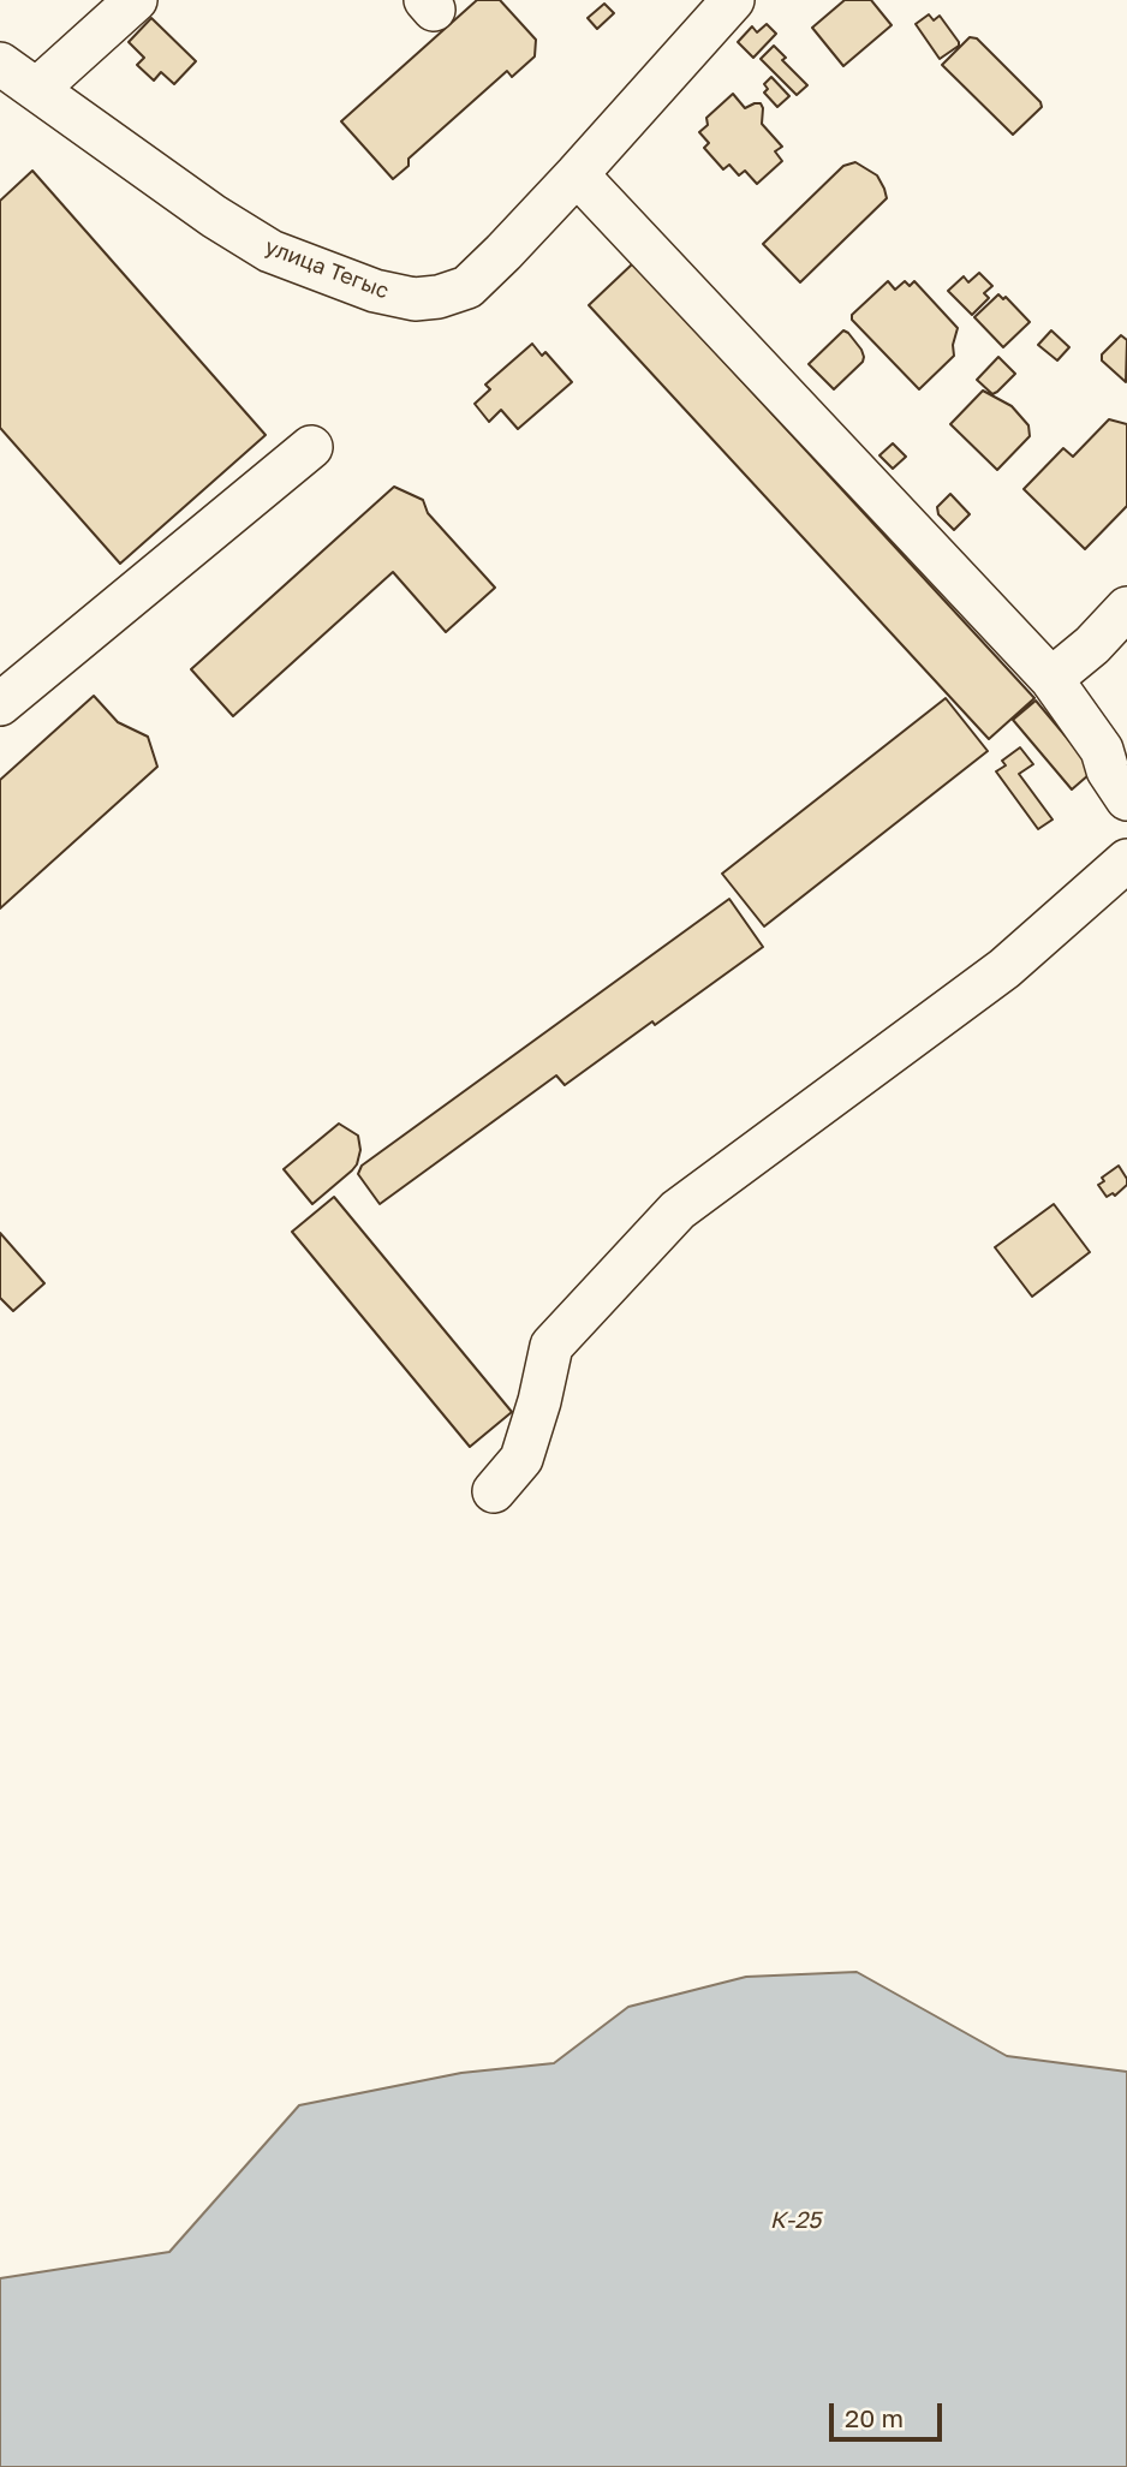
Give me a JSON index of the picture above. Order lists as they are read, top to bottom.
{
  "streets": {
    "street": ["улица Тегыс"]
  },
  "water": ["К-25"],
  "scale_bar": "20 m"
}
